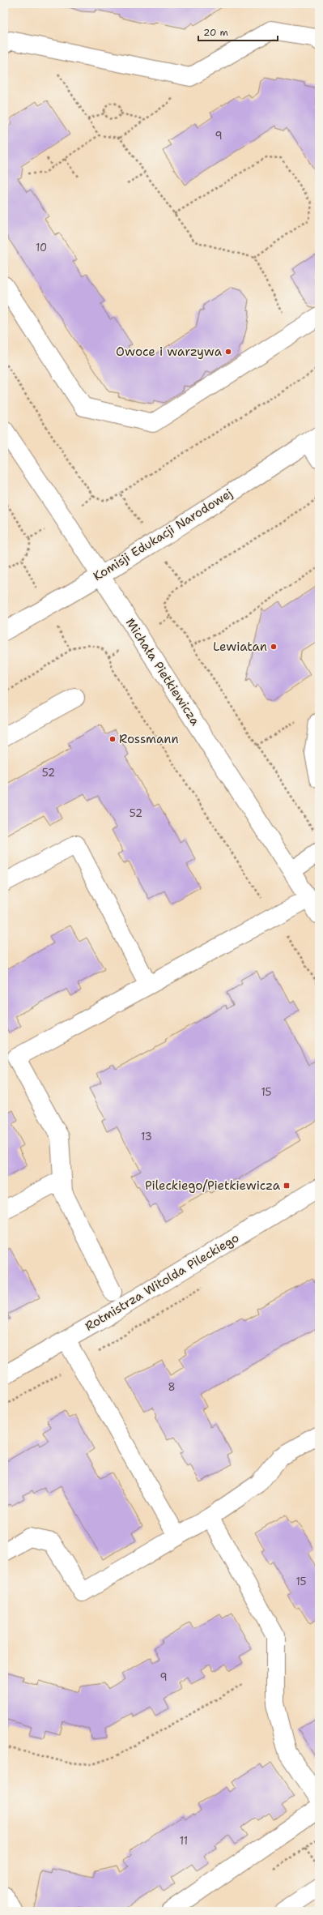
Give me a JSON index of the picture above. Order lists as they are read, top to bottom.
{
  "streets": {
    "street": ["Komisji Edukacji Narodowej", "Michała Pietkiewicza", "Rotmistrza Witolda Pileckiego"]
  },
  "crossings": [
    ["Komisji Edukacji Narodowej", "Michała Pietkiewicza"]
  ],
  "places": {
    "other": ["Owoce i warzywa", "Lewiatan", "Rossmann"],
    "transit": ["Pileckiego/Pietkiewicza"]
  },
  "house_numbers": [
    "9",
    "10",
    "52",
    "52",
    "15",
    "13",
    "8",
    "15",
    "9",
    "11"
  ],
  "scale_bar": "20 m"
}
